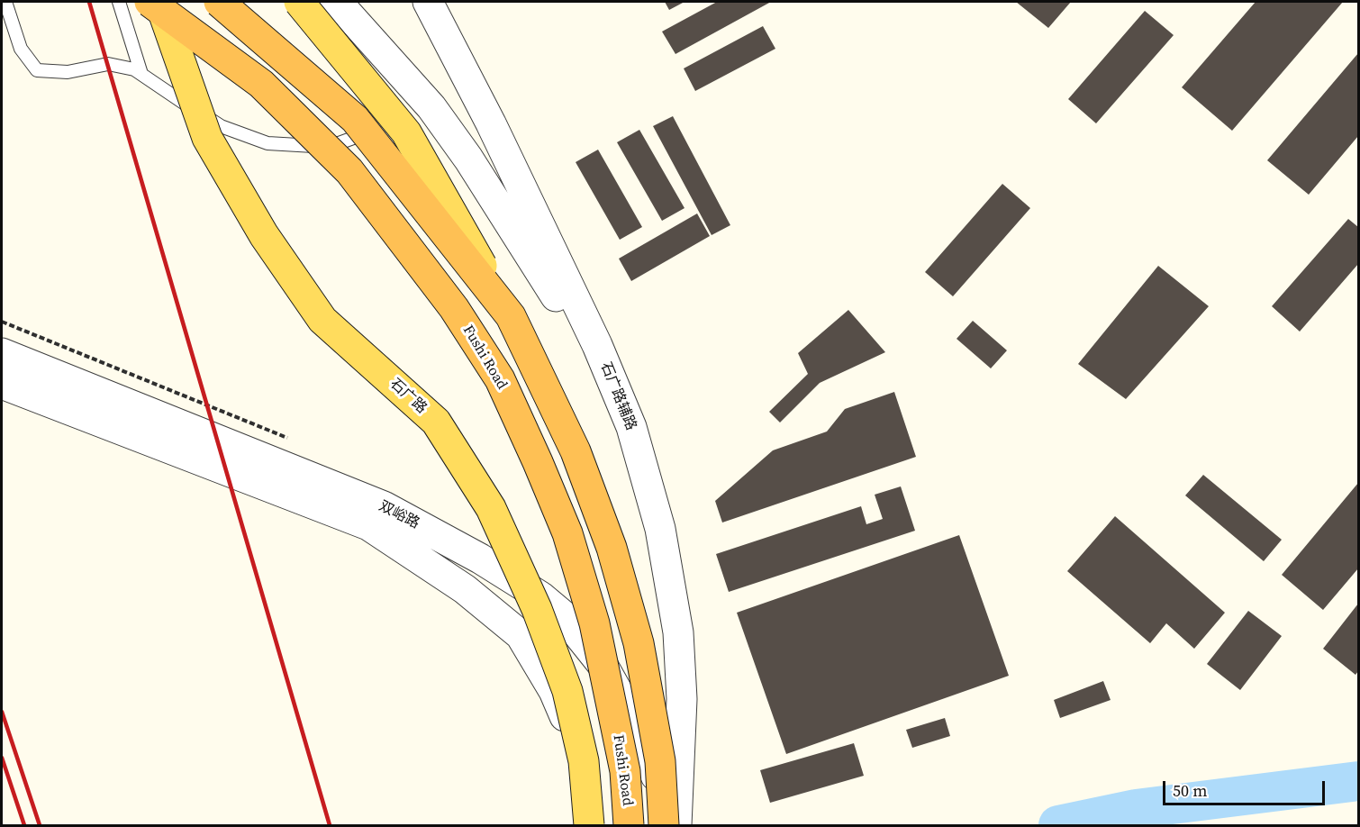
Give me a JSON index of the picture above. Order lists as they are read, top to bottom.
{
  "streets": {
    "highway": ["Fushi Road"],
    "main road": ["石广路"],
    "street": ["石广路辅路", "双峪路"]
  },
  "crossings": [
    ["石广路辅路", "双峪路"]
  ],
  "scale_bar": "50 m"
}
